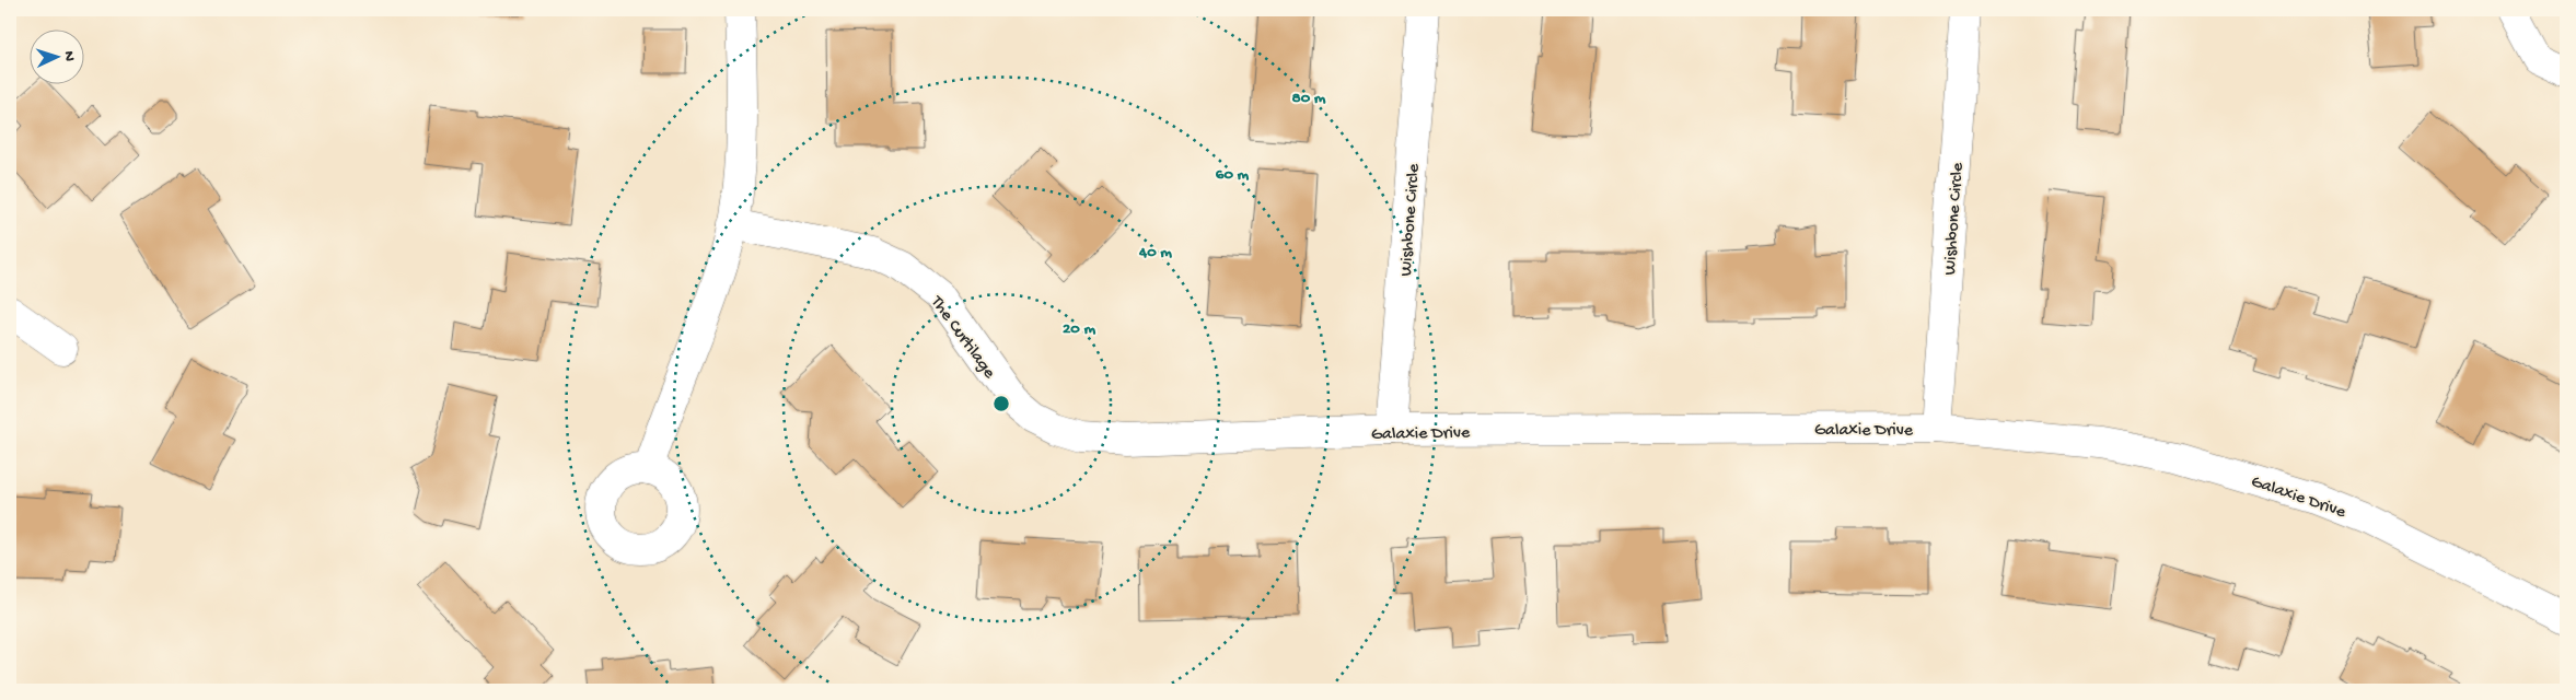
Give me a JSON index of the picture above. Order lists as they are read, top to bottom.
{
  "streets": {
    "street": ["Wishbone Circle", "The Curtilage", "Galaxie Drive"]
  },
  "crossings": [
    ["Wishbone Circle", "Galaxie Drive"],
    ["The Curtilage", "Galaxie Drive"]
  ],
  "north": "right",
  "rings": [
    "80 m",
    "60 m",
    "40 m",
    "20 m"
  ]
}
